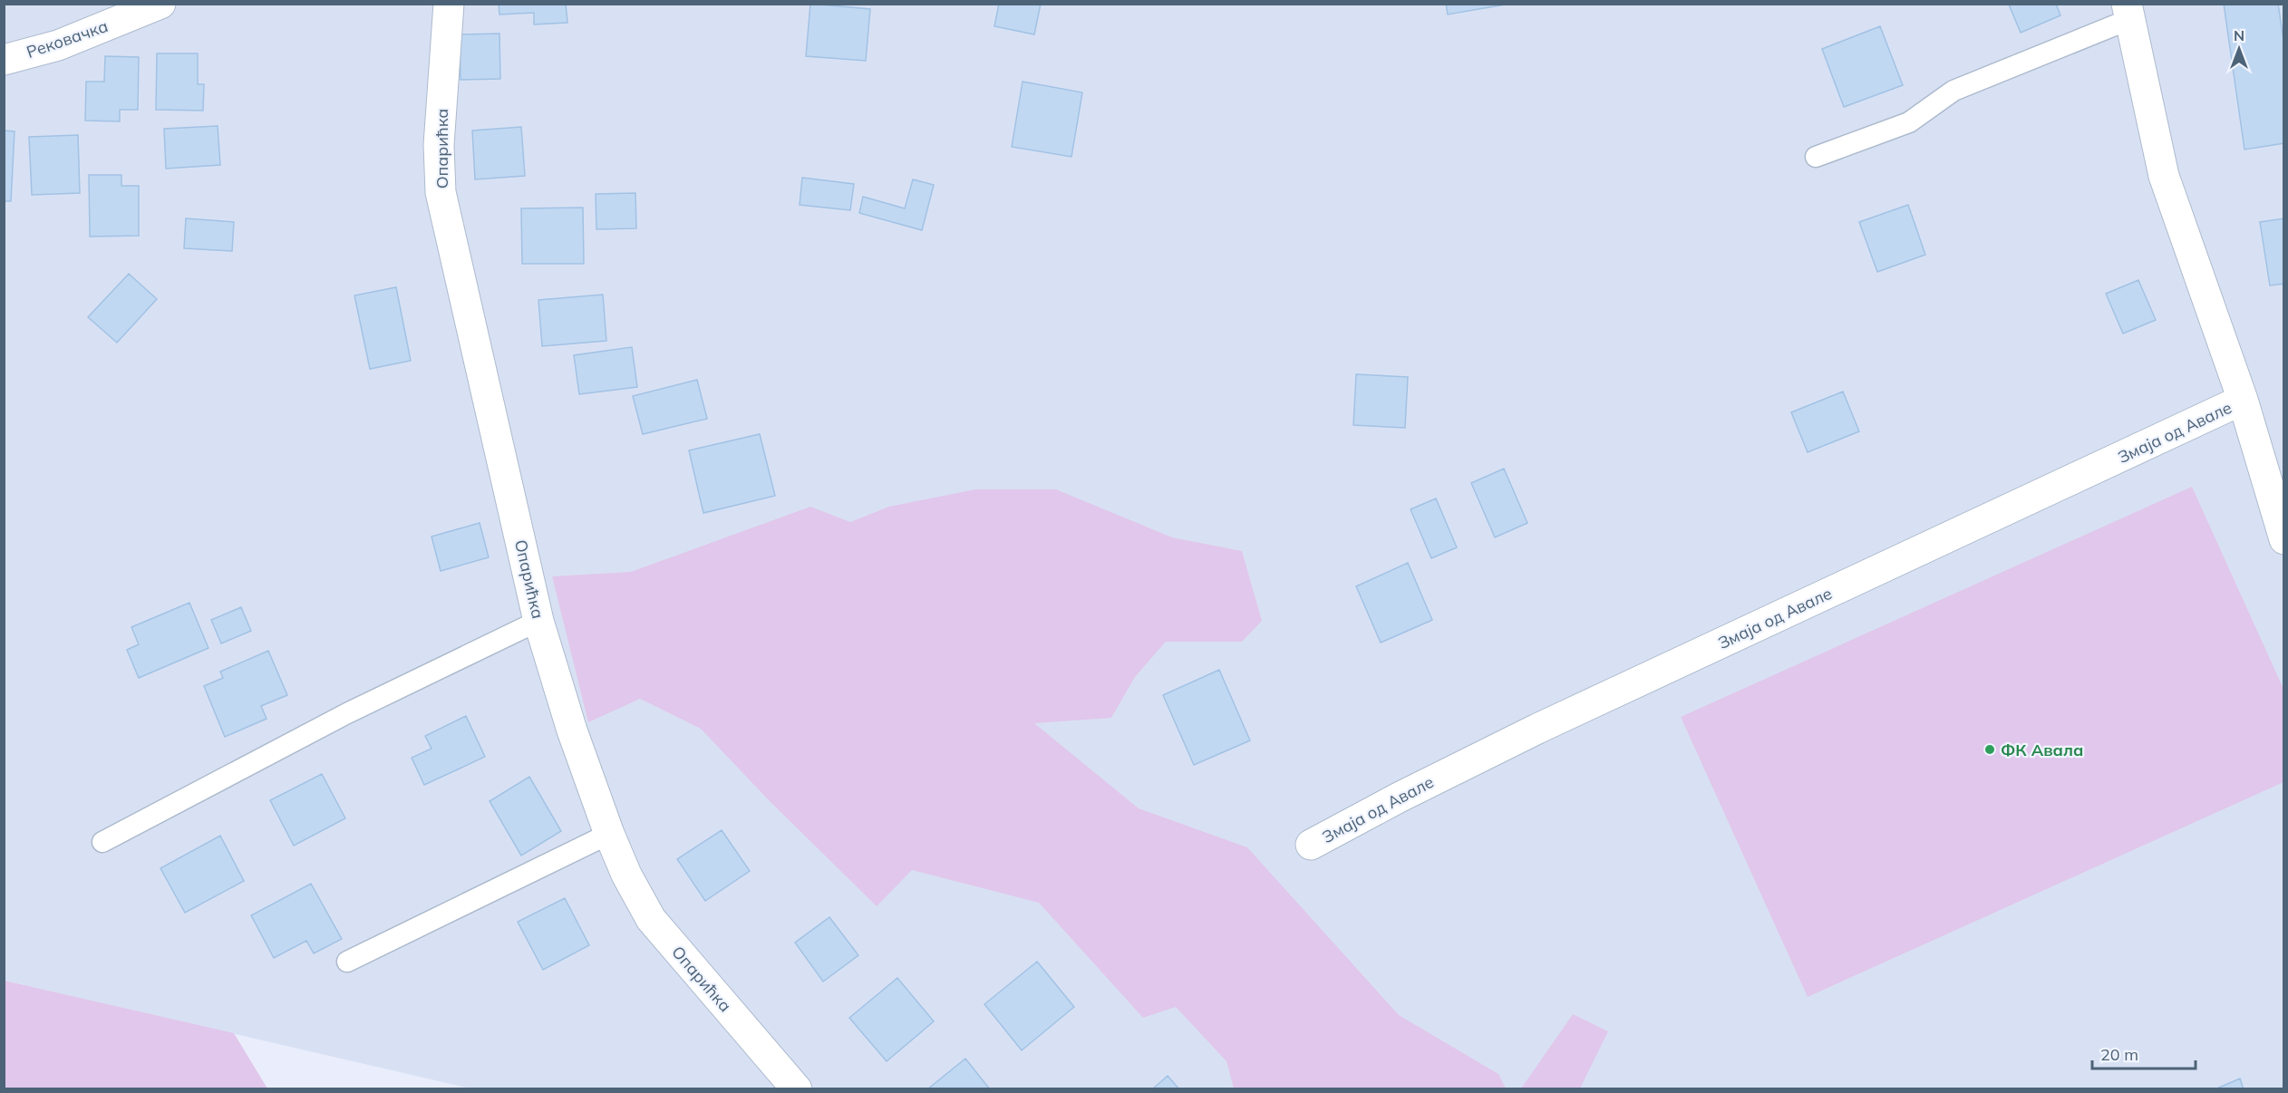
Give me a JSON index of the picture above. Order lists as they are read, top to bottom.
{
  "streets": {
    "street": ["Рековачка", "Опарићка", "Змаја од Авале"]
  },
  "places": ["ФК Авала"],
  "scale_bar": "20 m",
  "north": "top"
}
